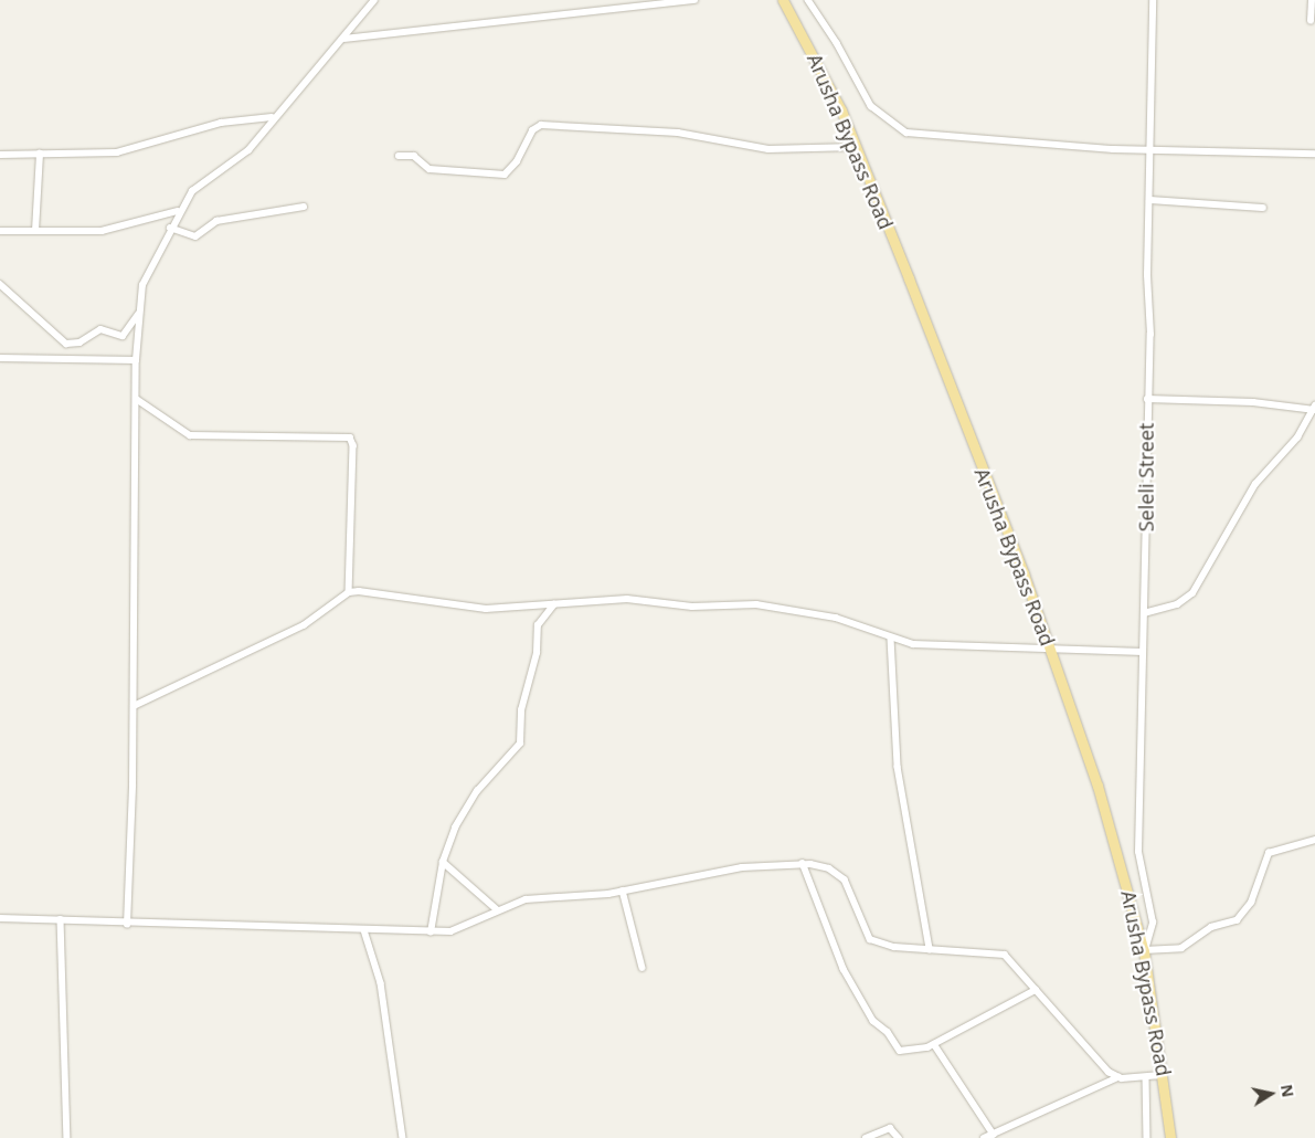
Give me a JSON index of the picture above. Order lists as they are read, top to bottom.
{
  "streets": {
    "main road": ["Arusha Bypass Road"],
    "street": ["Seleli Street"]
  },
  "crossings": [
    ["Arusha Bypass Road", "Seleli Street"]
  ],
  "north": "right"
}
